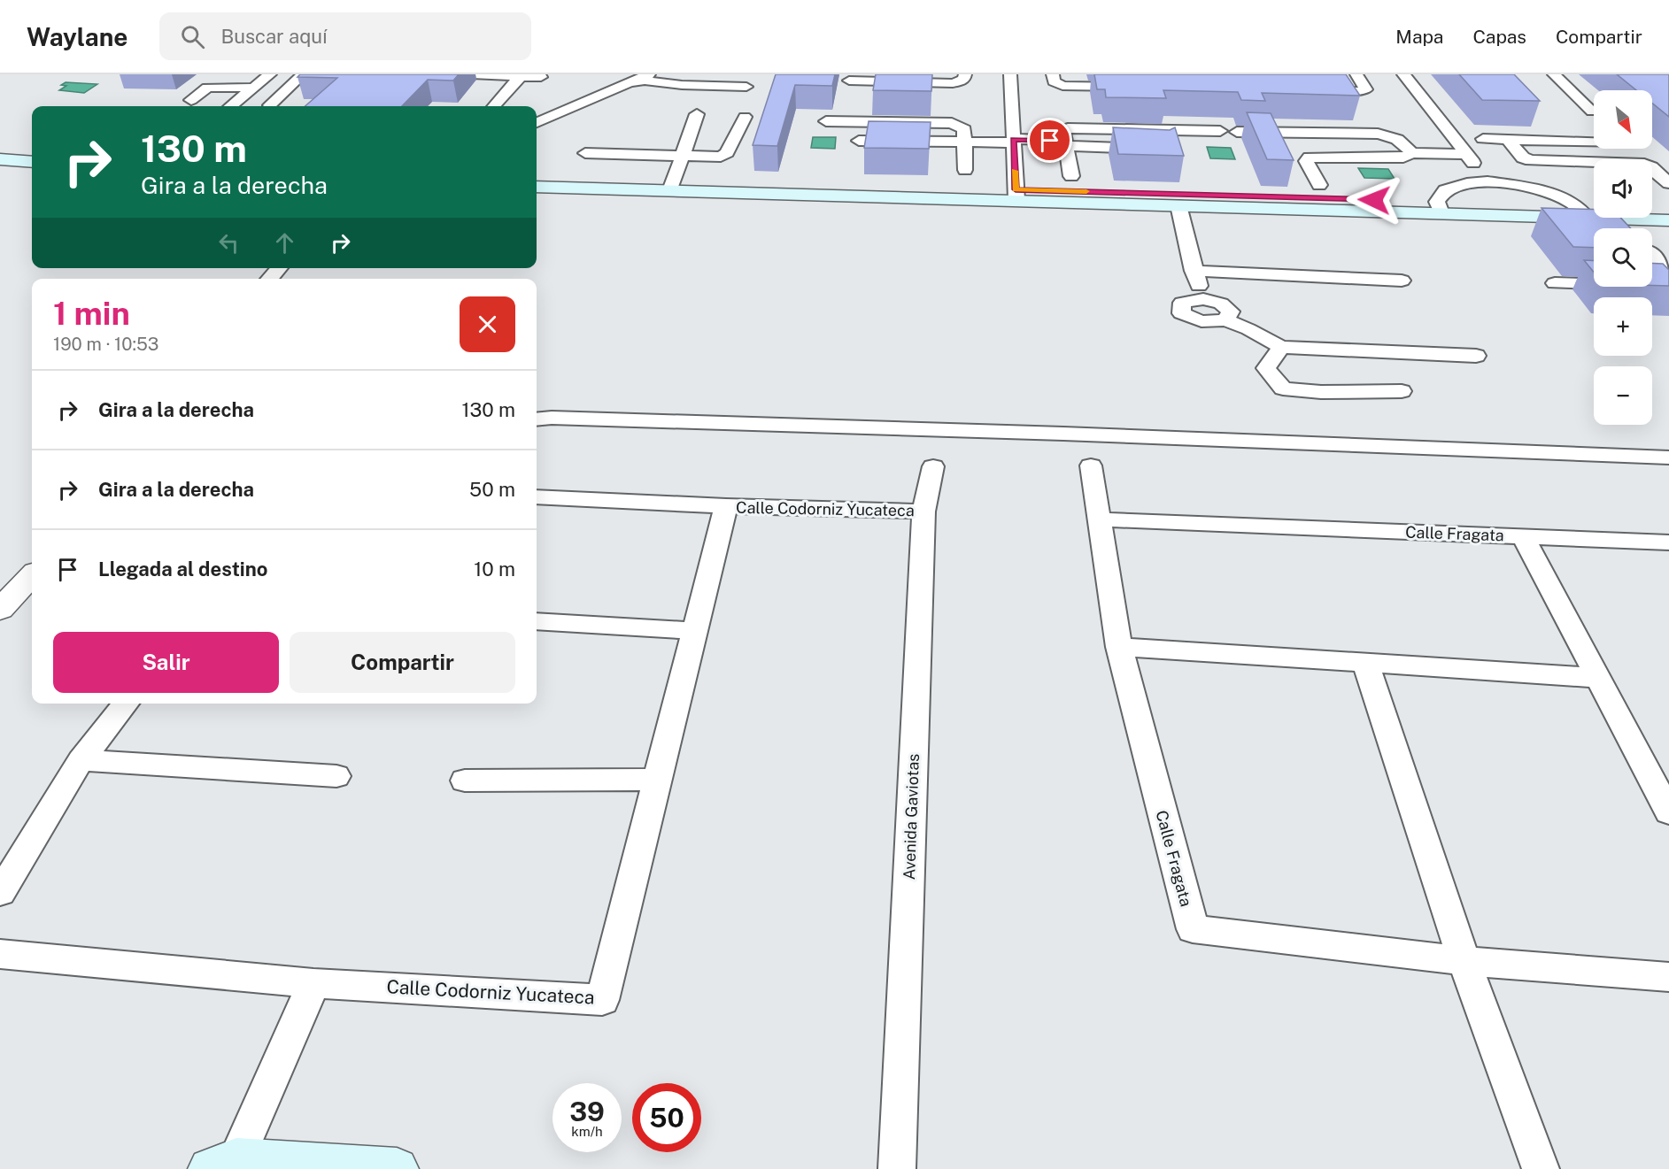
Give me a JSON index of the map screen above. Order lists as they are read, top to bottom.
{
  "streets": {
    "street": ["Calle Codorniz Yucateca", "Calle Fragata", "Avenida Gaviotas"]
  },
  "crossings": [
    ["Calle Codorniz Yucateca", "Avenida Gaviotas"]
  ],
  "north": "bottom right",
  "page": {
    "header": "Waylane",
    "search": "Buscar aquí",
    "nav": ["Mapa", "Capas", "Compartir"],
    "map_buttons": ["+", "−"],
    "turn": ["130 m", "Gira a la derecha"],
    "heading": ["1 min", "190 m · 10:53"],
    "list": [
      {
        "name": "Gira a la derecha",
        "value": "130 m"
      },
      {
        "name": "Gira a la derecha",
        "value": "50 m"
      },
      {
        "name": "Llegada al destino",
        "value": "10 m"
      }
    ],
    "buttons": ["Salir", "Compartir"],
    "speed": "39 km/h",
    "limit": "50"
  }
}
